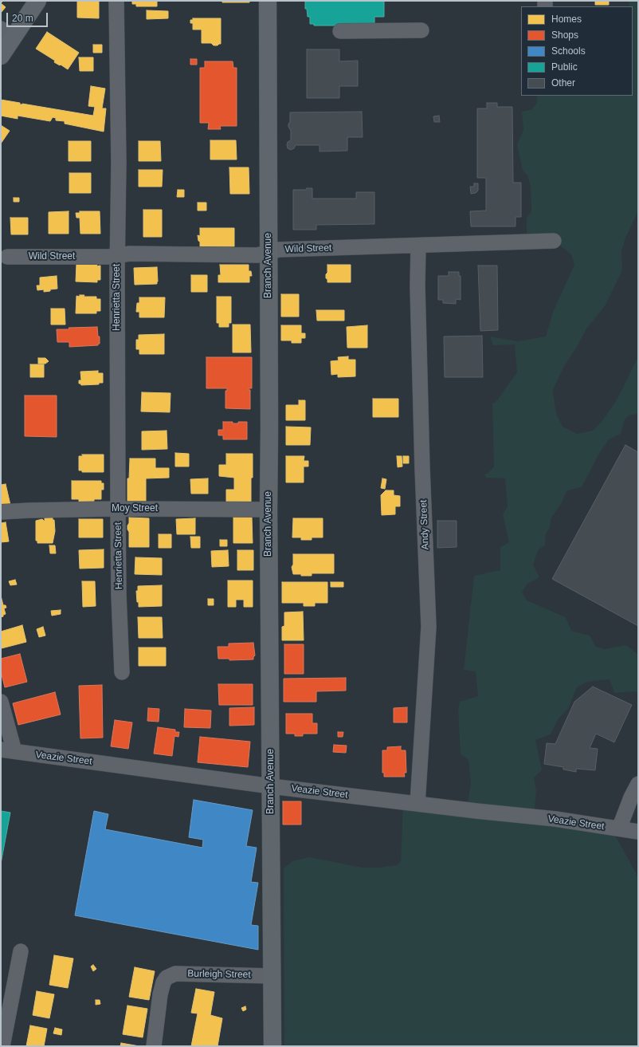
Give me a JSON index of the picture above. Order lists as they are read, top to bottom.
{
  "streets": {
    "main road": ["Branch Avenue"],
    "street": [
      "Wild Street",
      "Henrietta Street",
      "Moy Street",
      "Andy Street",
      "Veazie Street",
      "Burleigh Street"
    ]
  },
  "crossings": [
    ["Wild Street", "Branch Avenue"],
    ["Wild Street", "Henrietta Street"],
    ["Wild Street", "Andy Street"],
    ["Branch Avenue", "Moy Street"],
    ["Branch Avenue", "Veazie Street"],
    ["Branch Avenue", "Burleigh Street"],
    ["Henrietta Street", "Moy Street"],
    ["Andy Street", "Veazie Street"]
  ],
  "legend": [
    "Homes",
    "Shops",
    "Schools",
    "Public",
    "Other"
  ],
  "scale_bar": "20 m"
}
